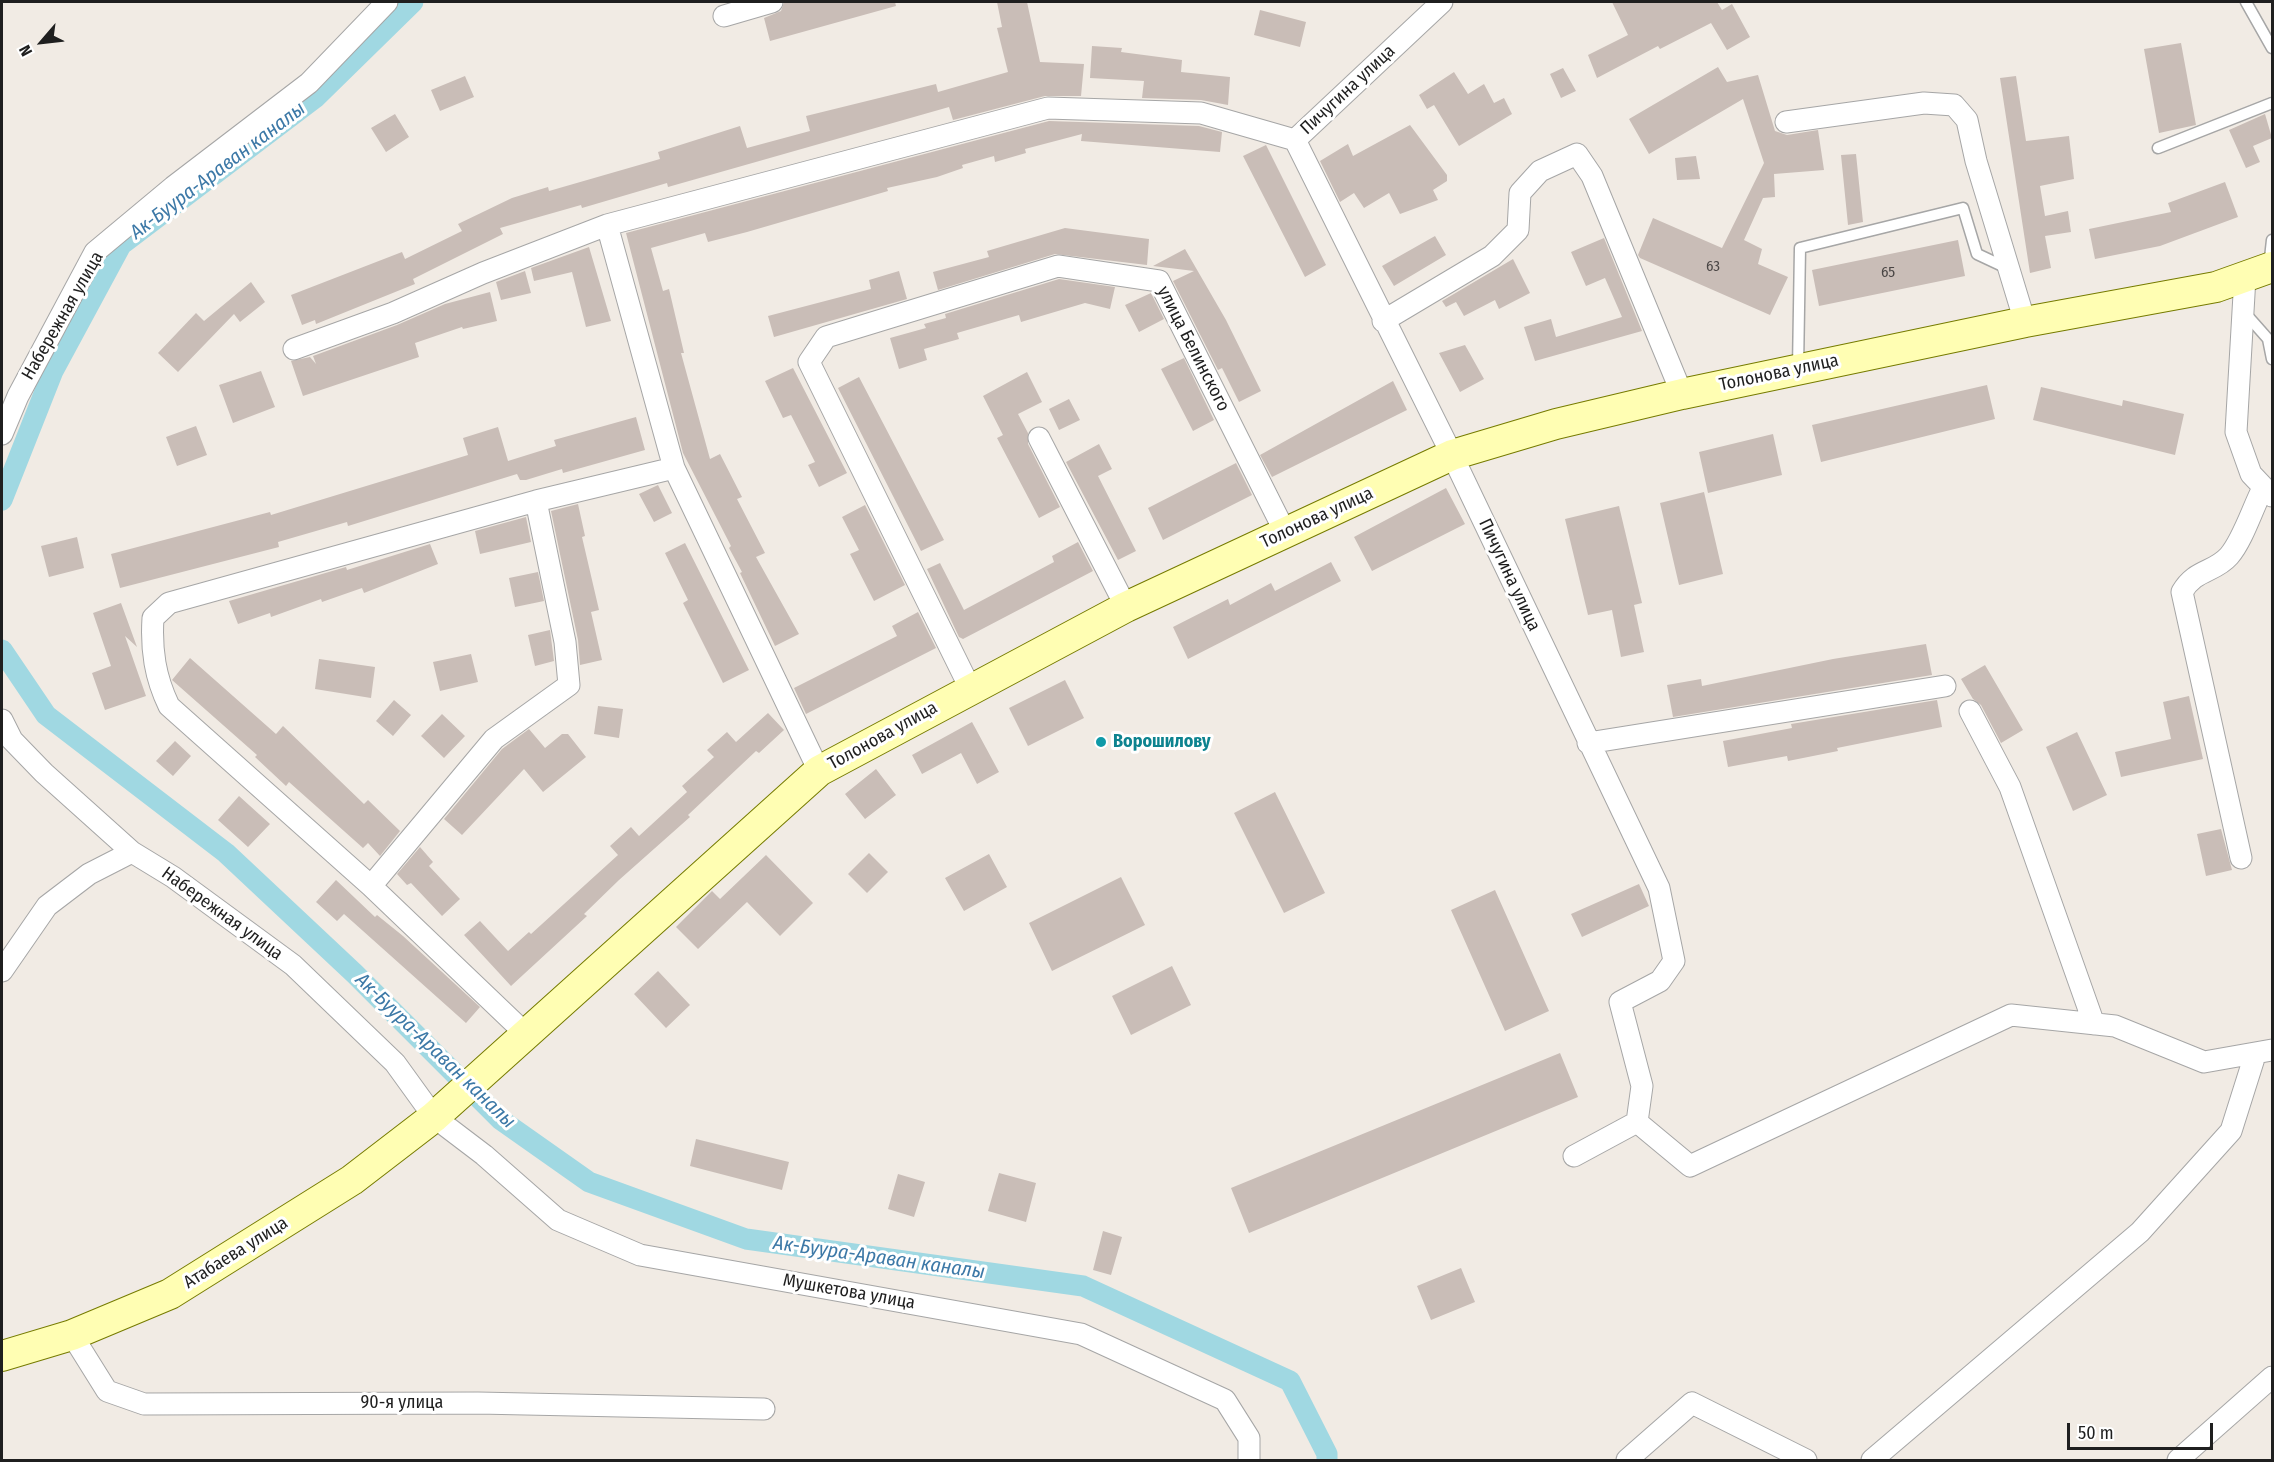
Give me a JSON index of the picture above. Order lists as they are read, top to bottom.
{
  "streets": {
    "main road": ["Толонова улица", "Атабаева улица"],
    "street": [
      "Пичугина улица",
      "Набережная улица",
      "улица Белинского",
      "Мушкетова улица",
      "90-я улица"
    ]
  },
  "crossings": [
    ["Пичугина улица", "Толонова улица"],
    ["Набережная улица", "Атабаева улица"],
    ["Набережная улица", "Мушкетова улица"],
    ["улица Белинского", "Толонова улица"],
    ["Толонова улица", "Атабаева улица"],
    ["Атабаева улица", "Мушкетова улица"],
    ["Атабаева улица", "90-я улица"]
  ],
  "water": ["Ак-Буура-Араван каналы"],
  "places": ["Ворошилову"],
  "house_numbers": ["63", "65"],
  "scale_bar": "50 m",
  "north": "bottom left"
}
